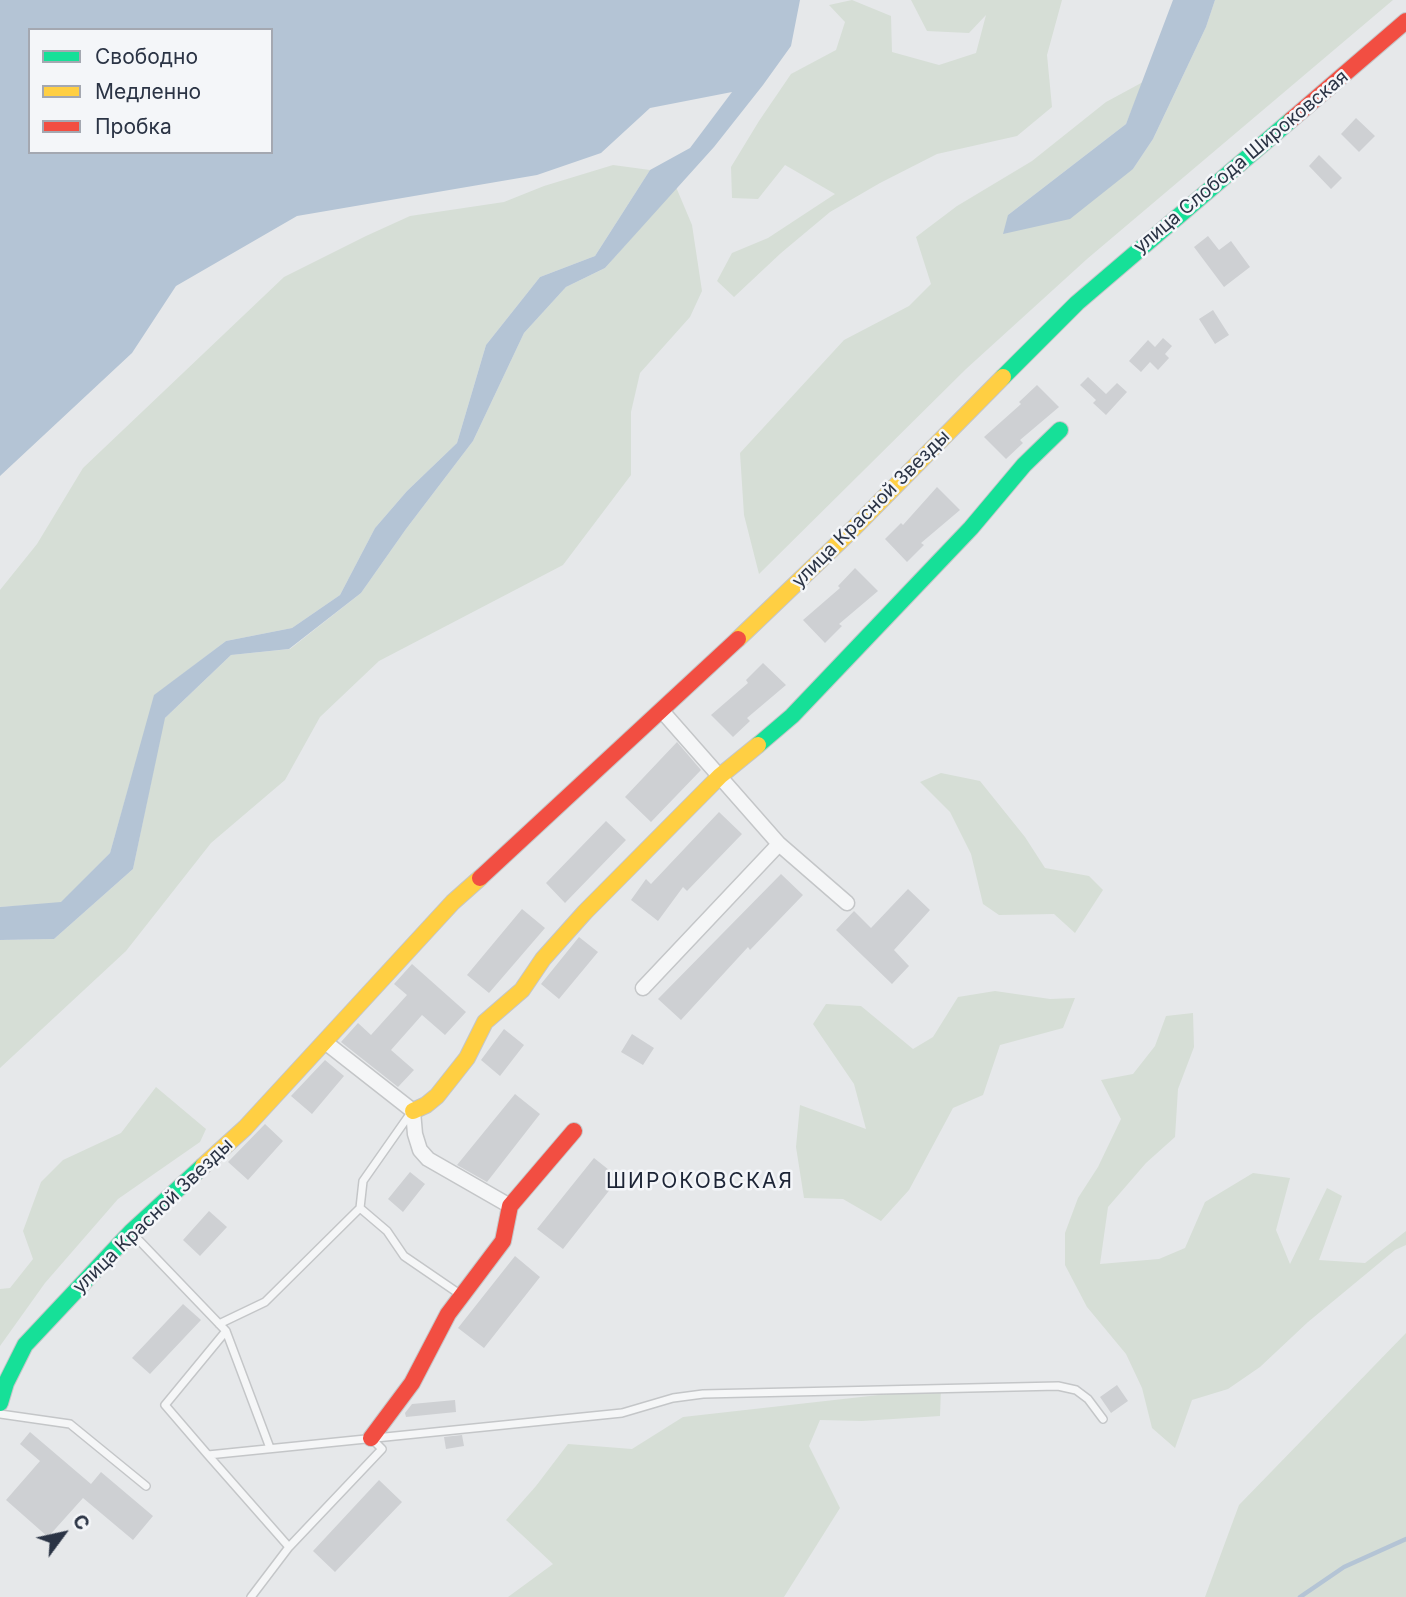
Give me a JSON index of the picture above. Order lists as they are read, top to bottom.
{
  "streets": {
    "street": ["улица Слобода Широковская", "улица Красной Звезды"]
  },
  "crossings": [
    ["улица Слобода Широковская", "улица Красной Звезды"]
  ],
  "districts": ["ШИРОКОВСКАЯ"],
  "legend": ["Свободно", "Медленно", "Пробка"],
  "north": "top right"
}
